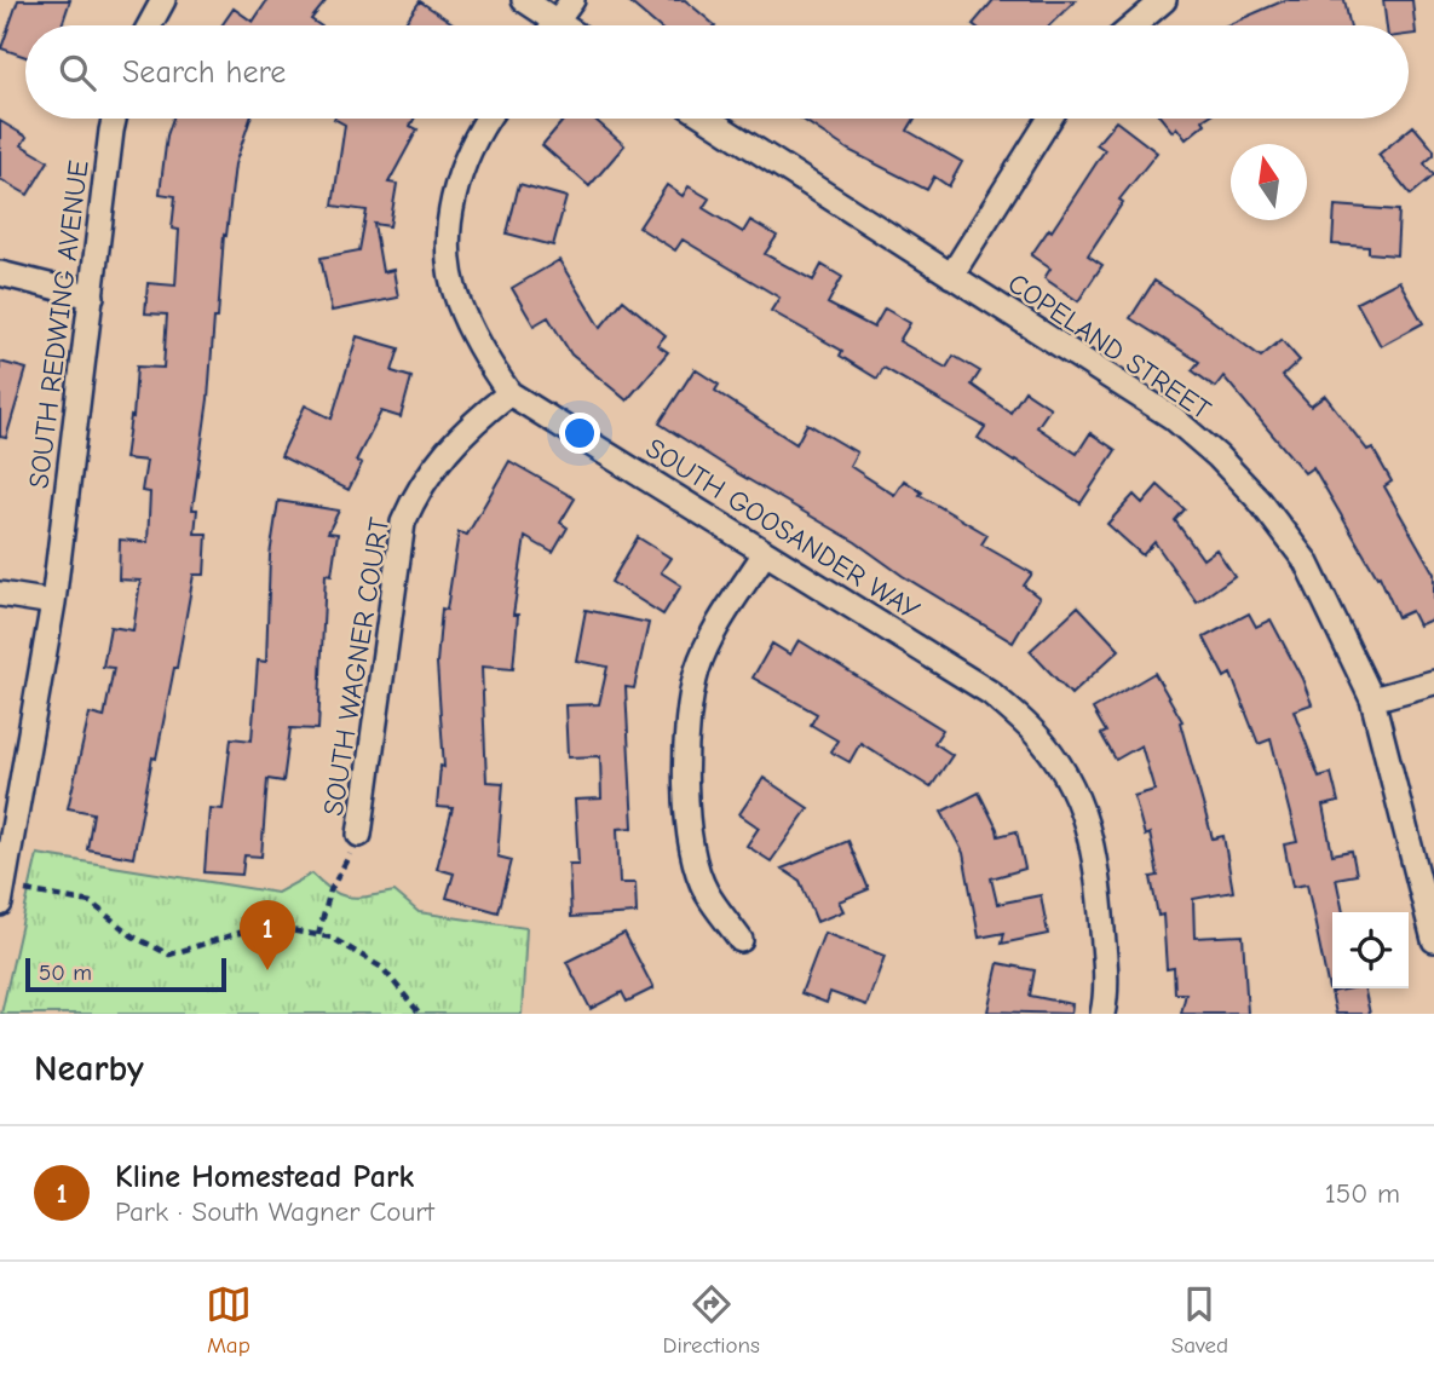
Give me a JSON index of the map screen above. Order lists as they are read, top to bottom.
{
  "streets": {
    "street": [
      "SOUTH REDWING AVENUE",
      "COPELAND STREET",
      "SOUTH GOOSANDER WAY",
      "SOUTH WAGNER COURT"
    ]
  },
  "crossings": [
    ["SOUTH GOOSANDER WAY", "SOUTH WAGNER COURT"]
  ],
  "scale_bar": "50 m",
  "north": "top",
  "page": {
    "search": "Search here",
    "pins": "1",
    "scale": "50 m",
    "heading": "Nearby",
    "list": [
      {
        "mark": "1",
        "name": "Kline Homestead Park",
        "note": "Park · South Wagner Court",
        "value": "150 m"
      }
    ],
    "nav": ["Map", "Directions", "Saved"]
  }
}
